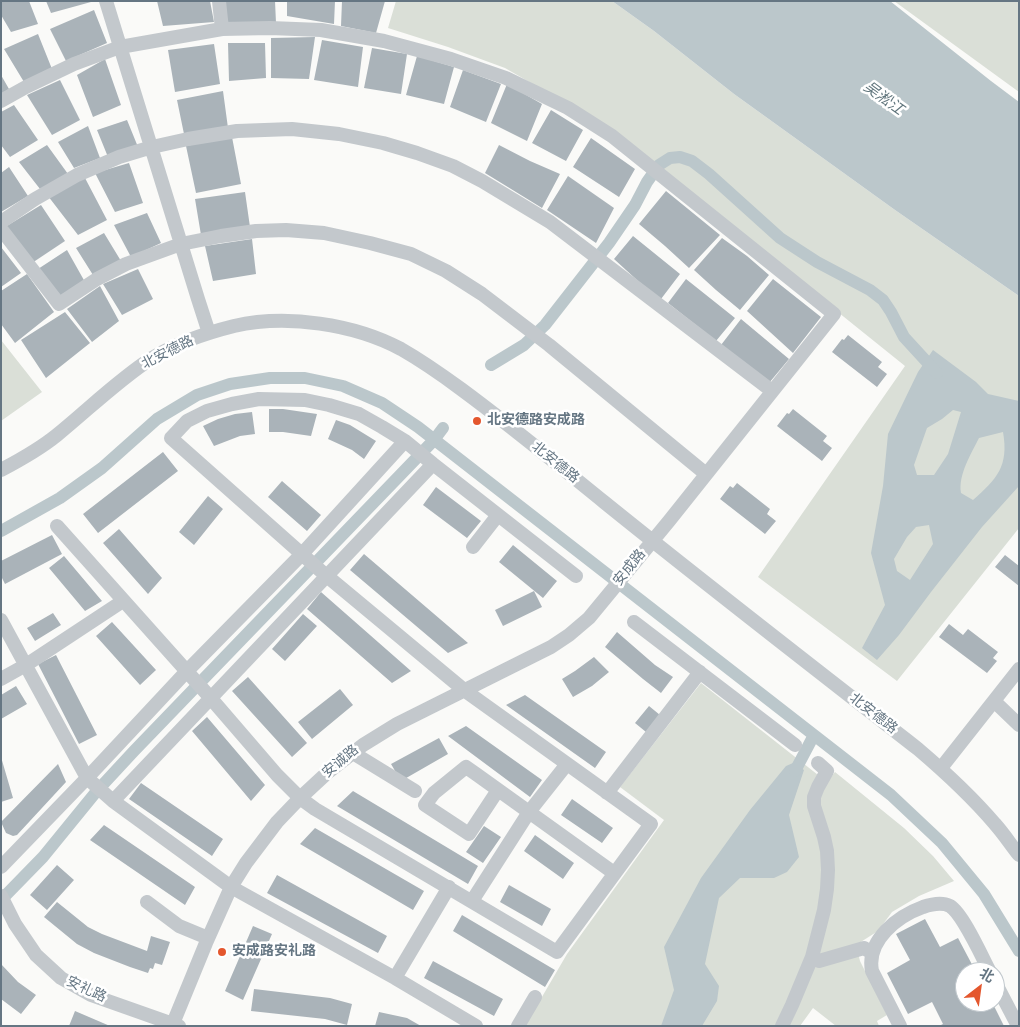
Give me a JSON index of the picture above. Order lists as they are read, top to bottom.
{
  "streets": {
    "street": [
      "北安德路",
      "安成路",
      "安诚路",
      "安礼路"
    ]
  },
  "crossings": [
    ["北安德路", "安成路"],
    ["安成路", "安诚路"],
    ["安诚路", "安礼路"]
  ],
  "water": ["吴淞江"],
  "places": ["北安德路安成路", "安成路安礼路"],
  "north": "top right"
}
